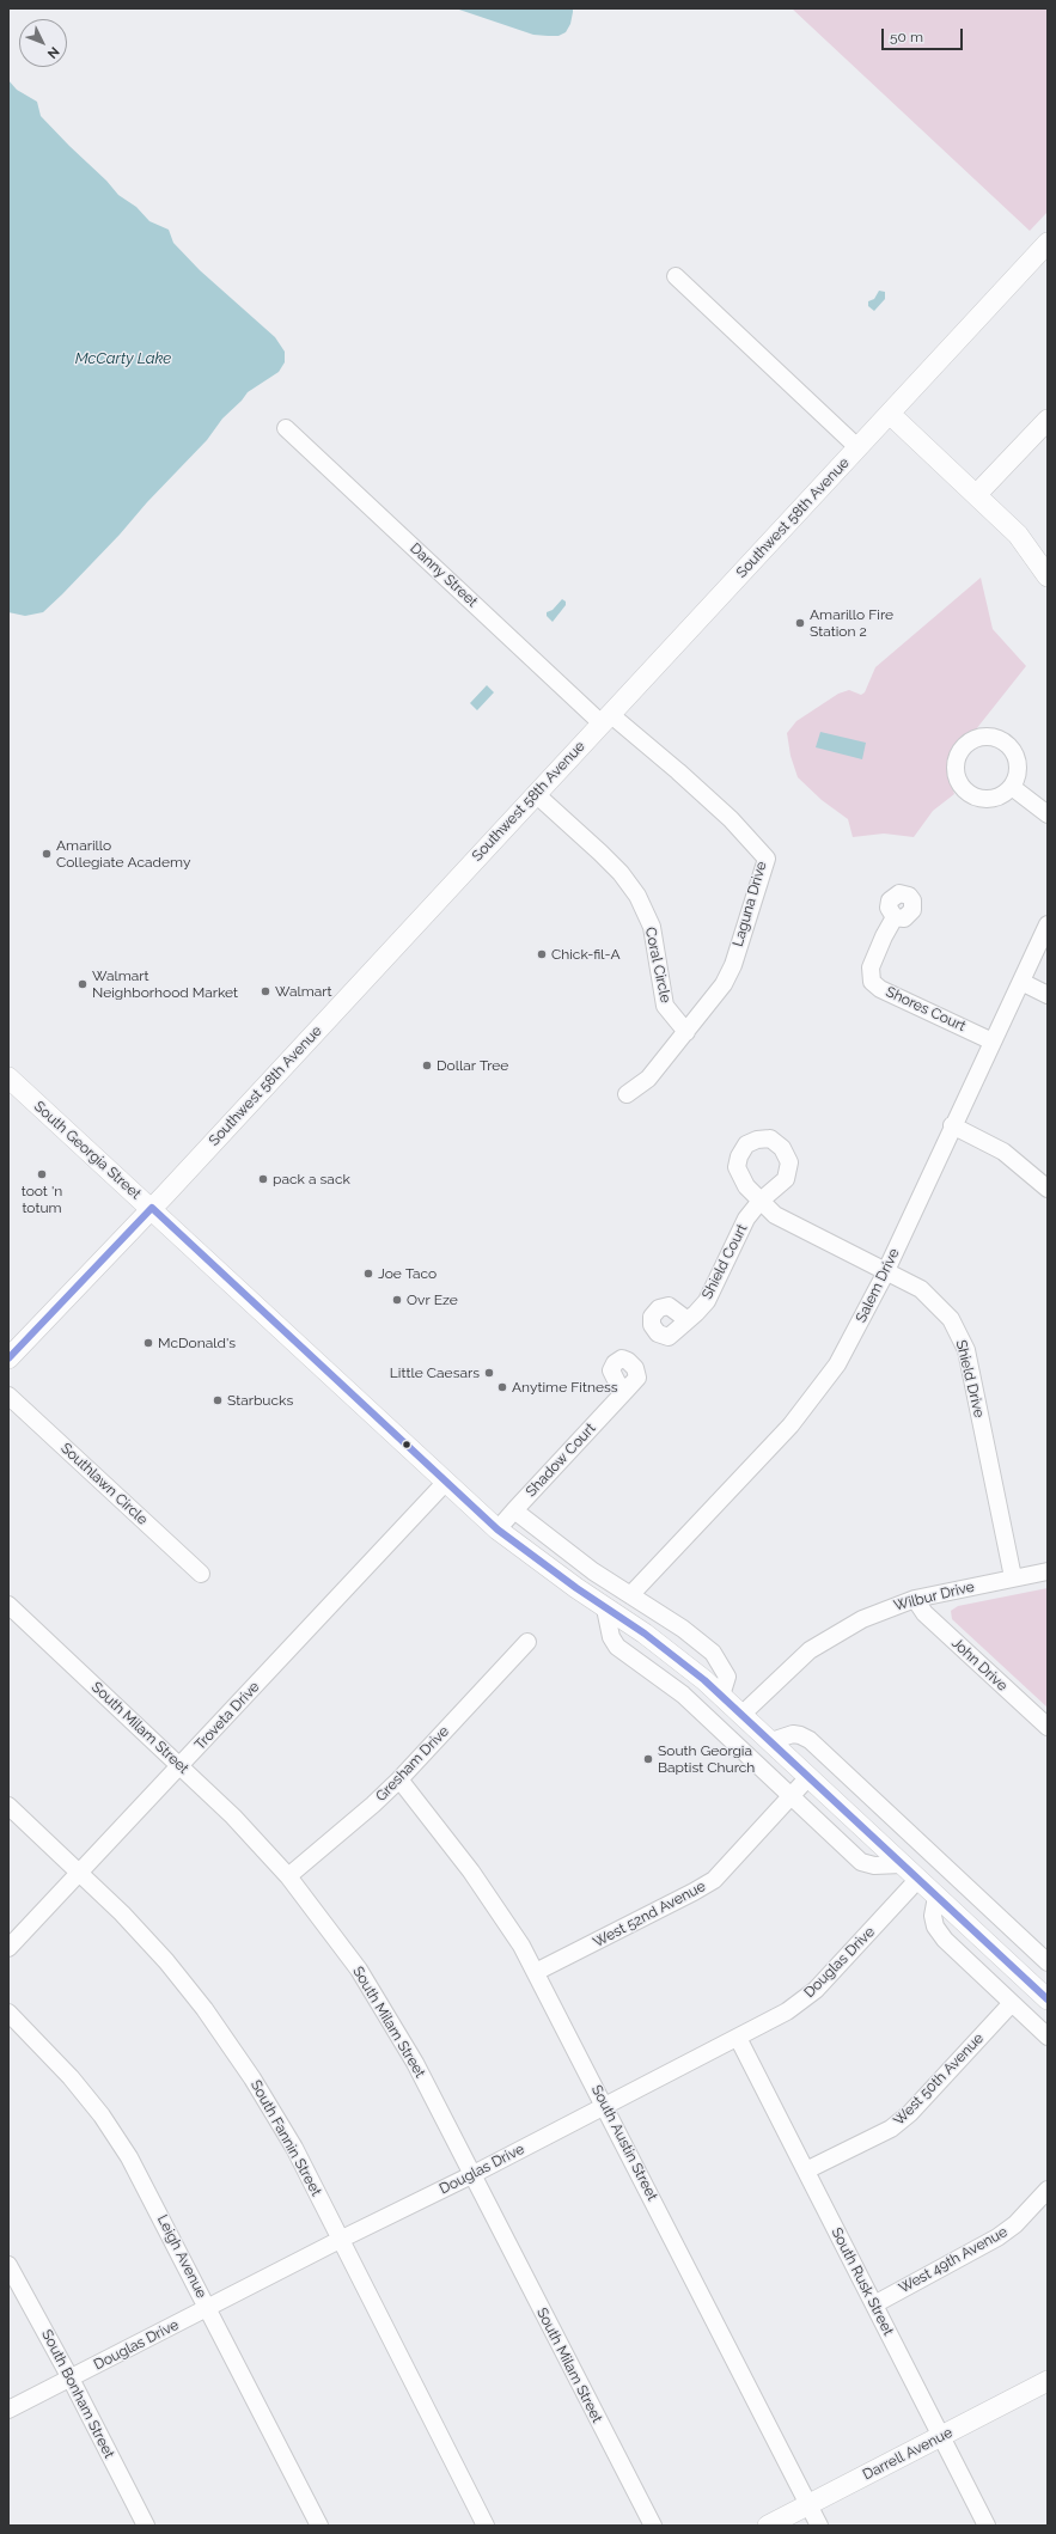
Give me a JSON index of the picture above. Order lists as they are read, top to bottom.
{
  "streets": {
    "main road": ["Southwest 58th Avenue", "South Georgia Street", "Darrell Avenue"],
    "street": [
      "Danny Street",
      "Laguna Drive",
      "Coral Circle",
      "Shores Court",
      "Shield Court",
      "Salem Drive",
      "Shield Drive",
      "Shadow Court",
      "Southlawn Circle",
      "Wilbur Drive",
      "John Drive",
      "Troveta Drive",
      "South Milam Street",
      "Gresham Drive",
      "West 52nd Avenue",
      "Douglas Drive",
      "West 50th Avenue",
      "South Fannin Street",
      "South Austin Street",
      "Leigh Avenue",
      "West 49th Avenue",
      "South Rusk Street",
      "South Bonham Street"
    ]
  },
  "crossings": [
    ["Southwest 58th Avenue", "Danny Street"],
    ["Southwest 58th Avenue", "Laguna Drive"],
    ["Southwest 58th Avenue", "Coral Circle"],
    ["Southwest 58th Avenue", "South Georgia Street"],
    ["Danny Street", "Laguna Drive"],
    ["Laguna Drive", "Coral Circle"],
    ["Shores Court", "Salem Drive"],
    ["South Georgia Street", "Shadow Court"],
    ["South Georgia Street", "Wilbur Drive"],
    ["South Georgia Street", "Troveta Drive"],
    ["South Georgia Street", "West 52nd Avenue"],
    ["South Georgia Street", "Douglas Drive"],
    ["Shield Court", "Shield Drive"],
    ["Salem Drive", "Shield Drive"],
    ["Shield Drive", "Wilbur Drive"],
    ["Wilbur Drive", "John Drive"],
    ["Troveta Drive", "South Milam Street"],
    ["Troveta Drive", "South Fannin Street"],
    ["South Milam Street", "Gresham Drive"],
    ["South Milam Street", "Douglas Drive"],
    ["Gresham Drive", "South Austin Street"],
    ["West 52nd Avenue", "South Austin Street"],
    ["Douglas Drive", "South Fannin Street"],
    ["Douglas Drive", "South Austin Street"],
    ["Douglas Drive", "Leigh Avenue"],
    ["Douglas Drive", "South Rusk Street"],
    ["Douglas Drive", "South Bonham Street"],
    ["West 50th Avenue", "South Rusk Street"],
    ["South Austin Street", "Darrell Avenue"],
    ["West 49th Avenue", "South Rusk Street"],
    ["South Rusk Street", "Darrell Avenue"]
  ],
  "water": ["McCarty Lake"],
  "places": [
    "Amarillo Fire Station 2",
    "Amarillo Collegiate Academy",
    "Chick-fil-A",
    "Walmart Neighborhood Market",
    "Walmart",
    "Dollar Tree",
    "toot 'n totum",
    "pack a sack",
    "Joe Taco",
    "Ovr Eze",
    "McDonald's",
    "Little Caesars",
    "Anytime Fitness",
    "Starbucks",
    "South Georgia Baptist Church"
  ],
  "scale_bar": "50 m",
  "north": "bottom right"
}
